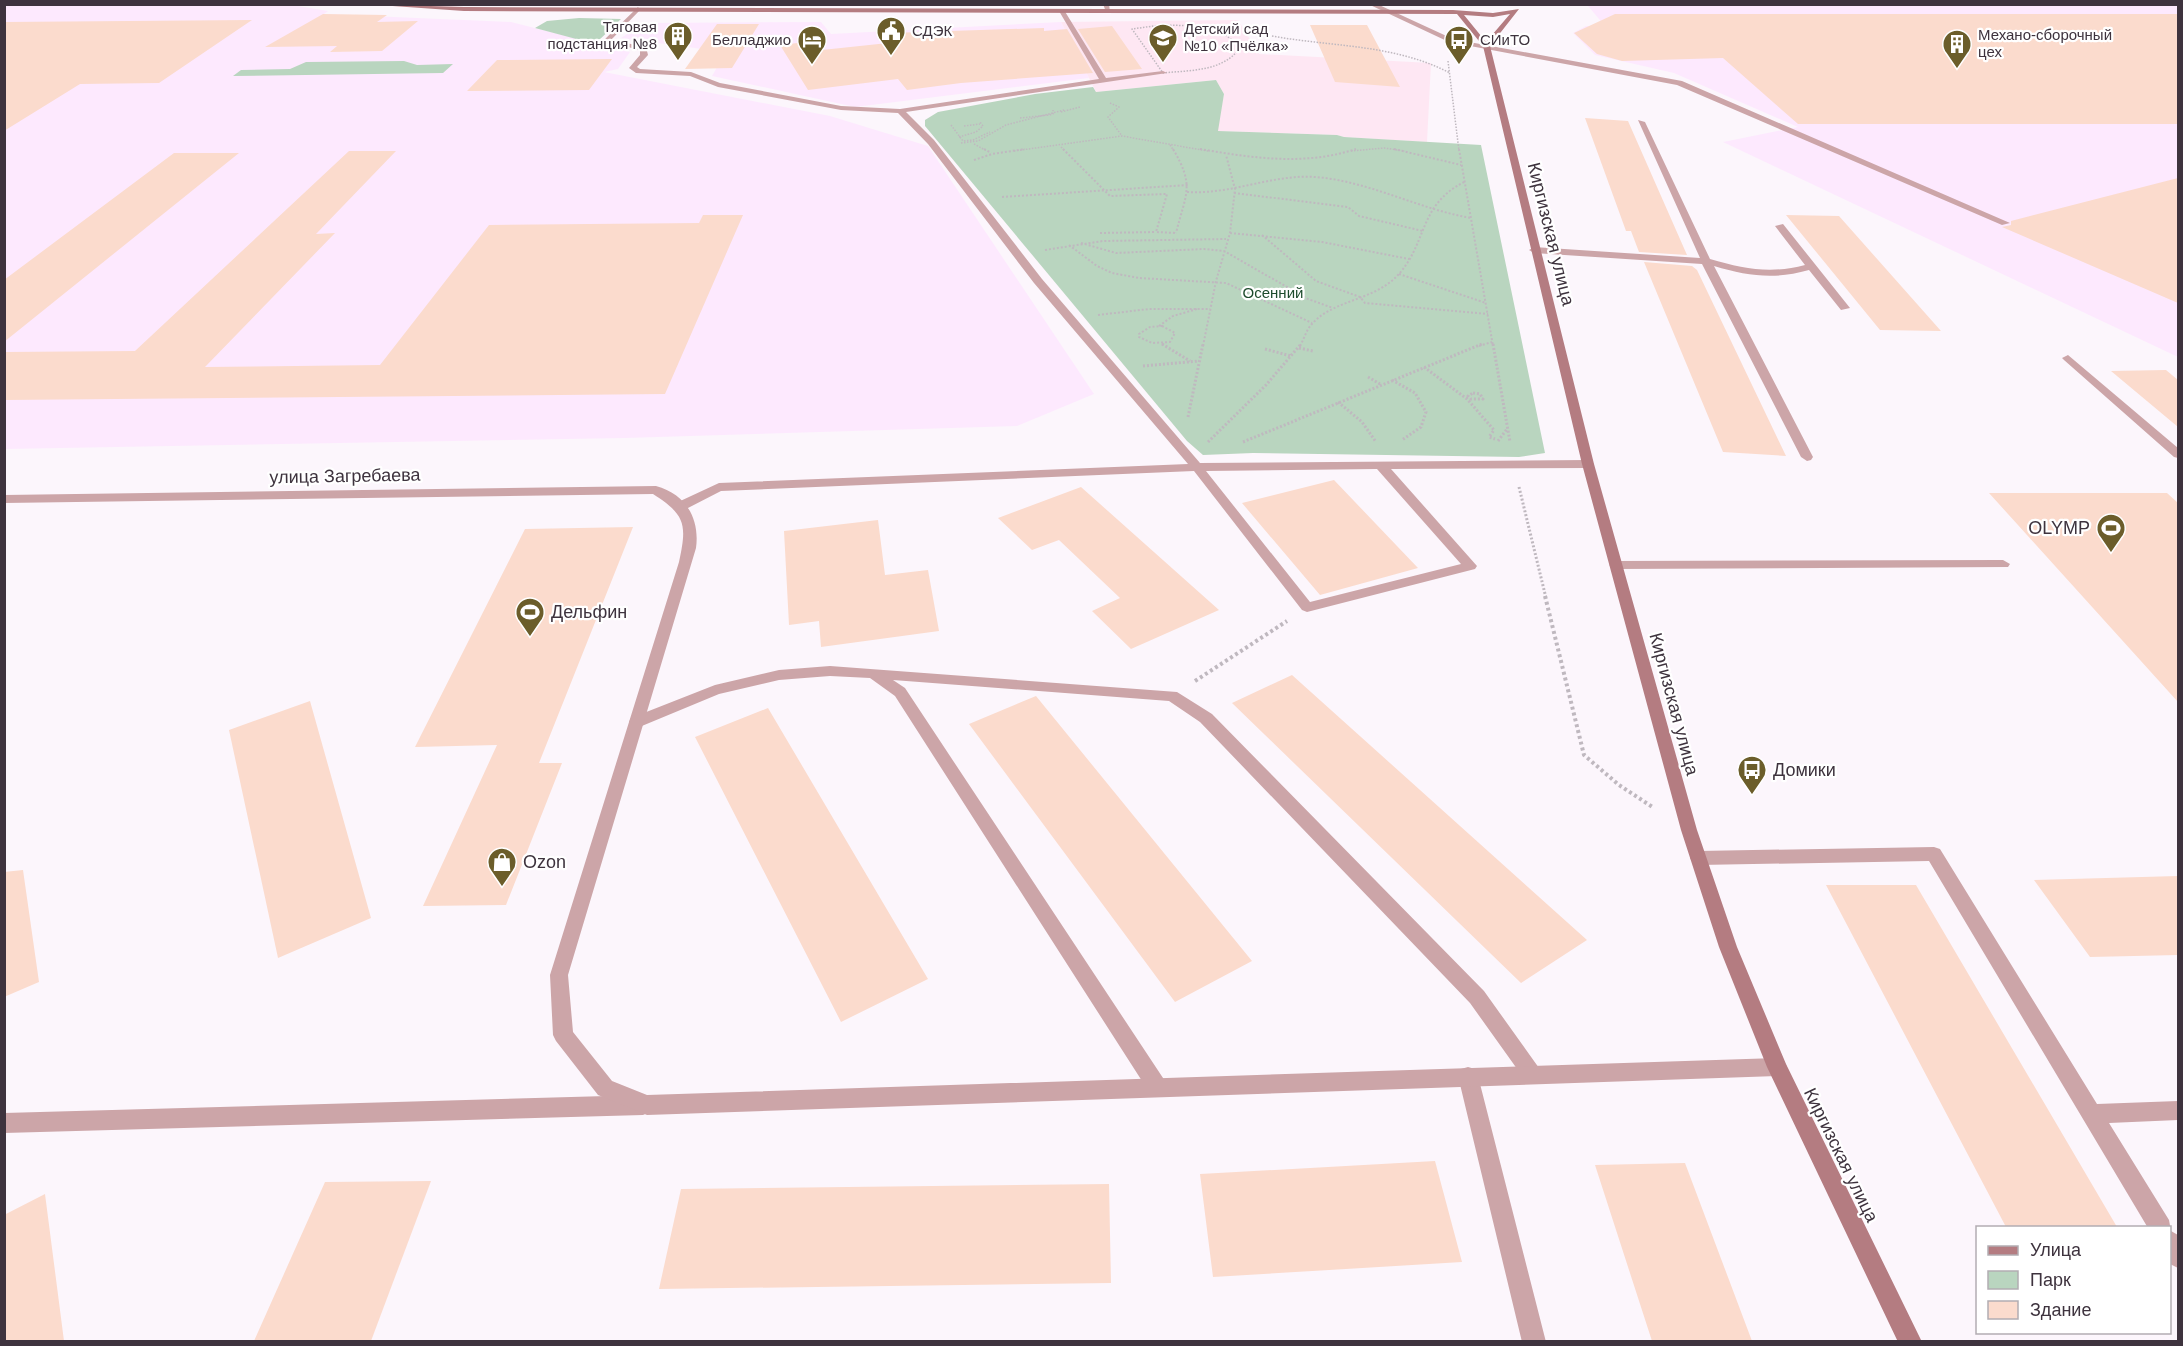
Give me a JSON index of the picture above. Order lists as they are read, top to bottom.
{
  "streets": {
    "main road": ["Киргизская улица"],
    "street": ["улица Загребаева"]
  },
  "parks": ["Осенний"],
  "places": {
    "public building": ["СДЭК"],
    "building": ["Тяговая подстанция №8", "Механо-сборочный цех"],
    "school or university": ["Детский сад №10 «Пчёлка»"],
    "hotel": ["Белладжио"],
    "bus stop": ["СИиТО", "Домики"],
    "sports": ["OLYMP", "Дельфин"],
    "shop": ["Ozon"]
  },
  "legend": ["Улица", "Парк", "Здание"]
}
